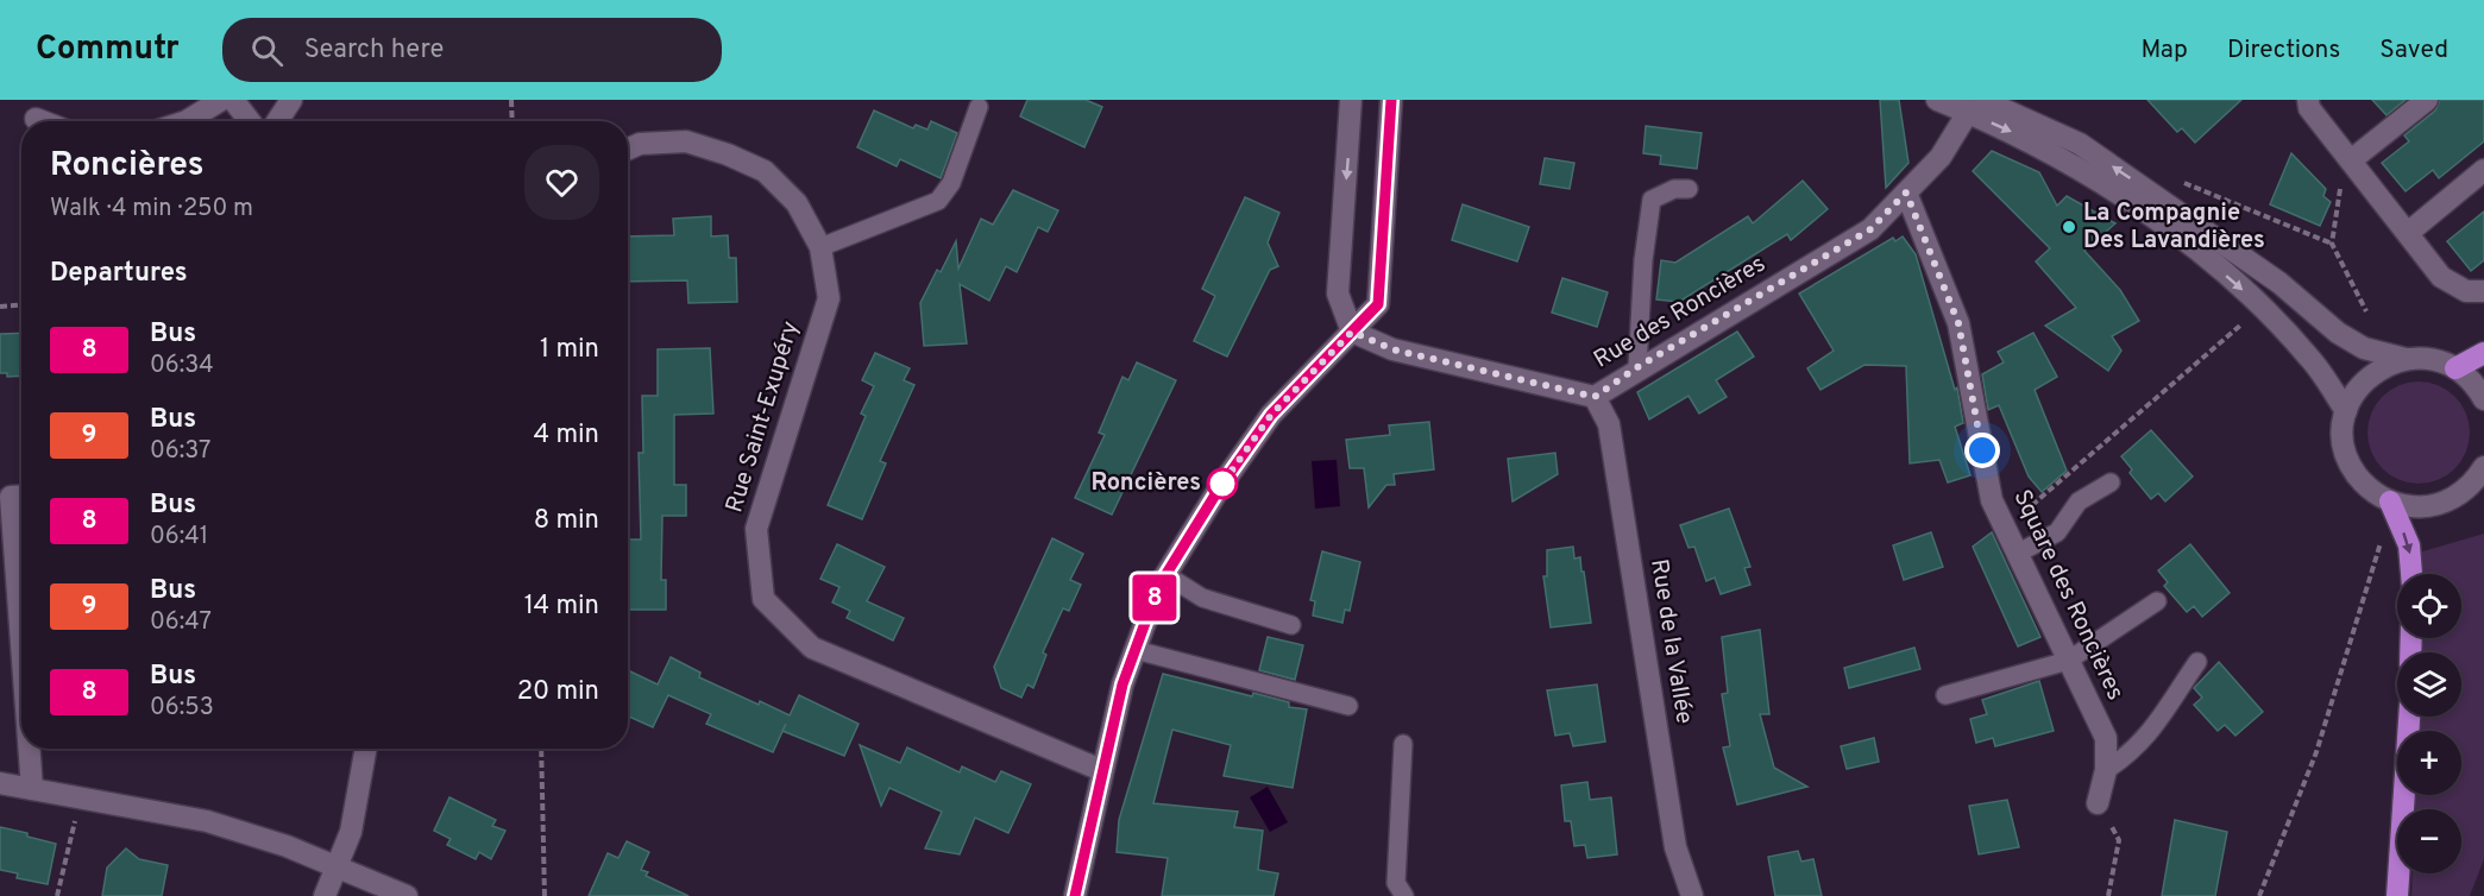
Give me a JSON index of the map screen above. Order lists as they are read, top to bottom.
{
  "streets": {
    "street": [
      "Rue des Roncières",
      "Rue Saint-Exupéry",
      "Square des Roncières",
      "Rue de la Vallée"
    ]
  },
  "crossings": [
    ["Rue des Roncières", "Square des Roncières"],
    ["Rue des Roncières", "Rue de la Vallée"]
  ],
  "places": ["La Compagnie Des Lavandières", "Roncières"],
  "lines": ["bus line 8"],
  "page": {
    "header": "Commutr",
    "search": "Search here",
    "nav": ["Map", "Directions", "Saved"],
    "on_map": "8",
    "heading": [
      ["Roncières", "Walk · 4 min · 250 m"],
      "Departures"
    ],
    "list": [
      {
        "mark": "8",
        "name": "Bus",
        "note": "06:34",
        "value": "1 min"
      },
      {
        "mark": "9",
        "name": "Bus",
        "note": "06:37",
        "value": "4 min"
      },
      {
        "mark": "8",
        "name": "Bus",
        "note": "06:41",
        "value": "8 min"
      },
      {
        "mark": "9",
        "name": "Bus",
        "note": "06:47",
        "value": "14 min"
      },
      {
        "mark": "8",
        "name": "Bus",
        "note": "06:53",
        "value": "20 min"
      }
    ],
    "map_buttons": ["+", "−"]
  }
}
